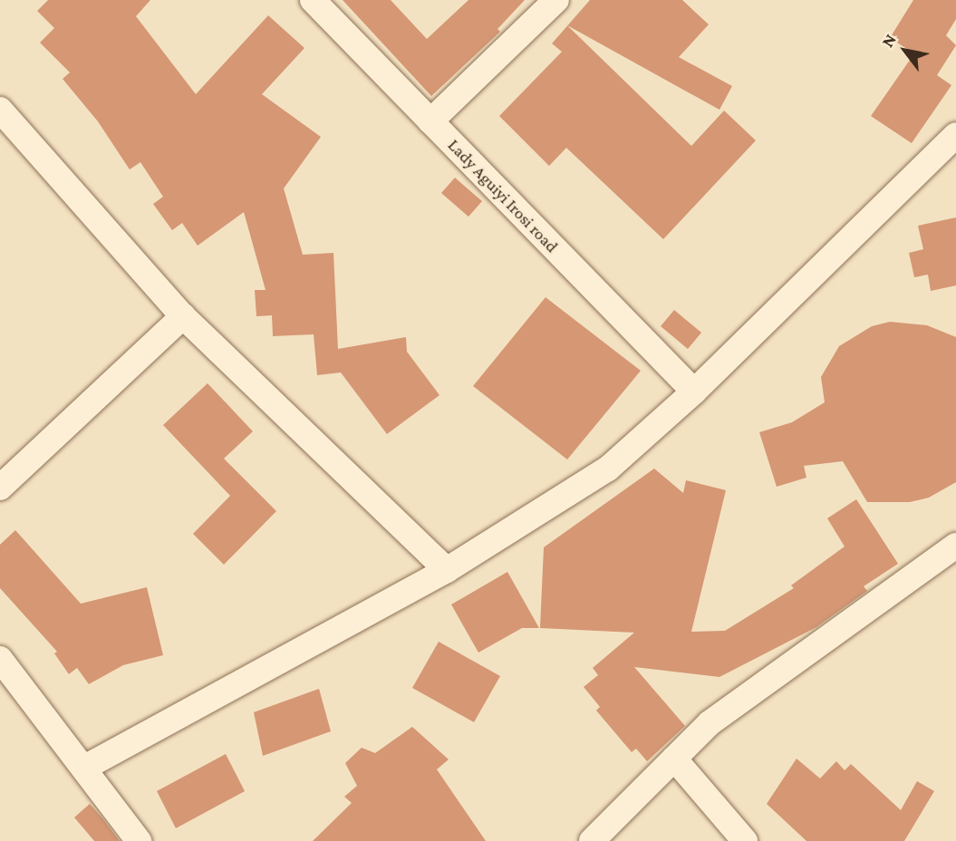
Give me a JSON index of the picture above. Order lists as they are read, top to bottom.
{
  "streets": {
    "street": ["Lady Aguiyi Irosi road"]
  },
  "north": "top left"
}
